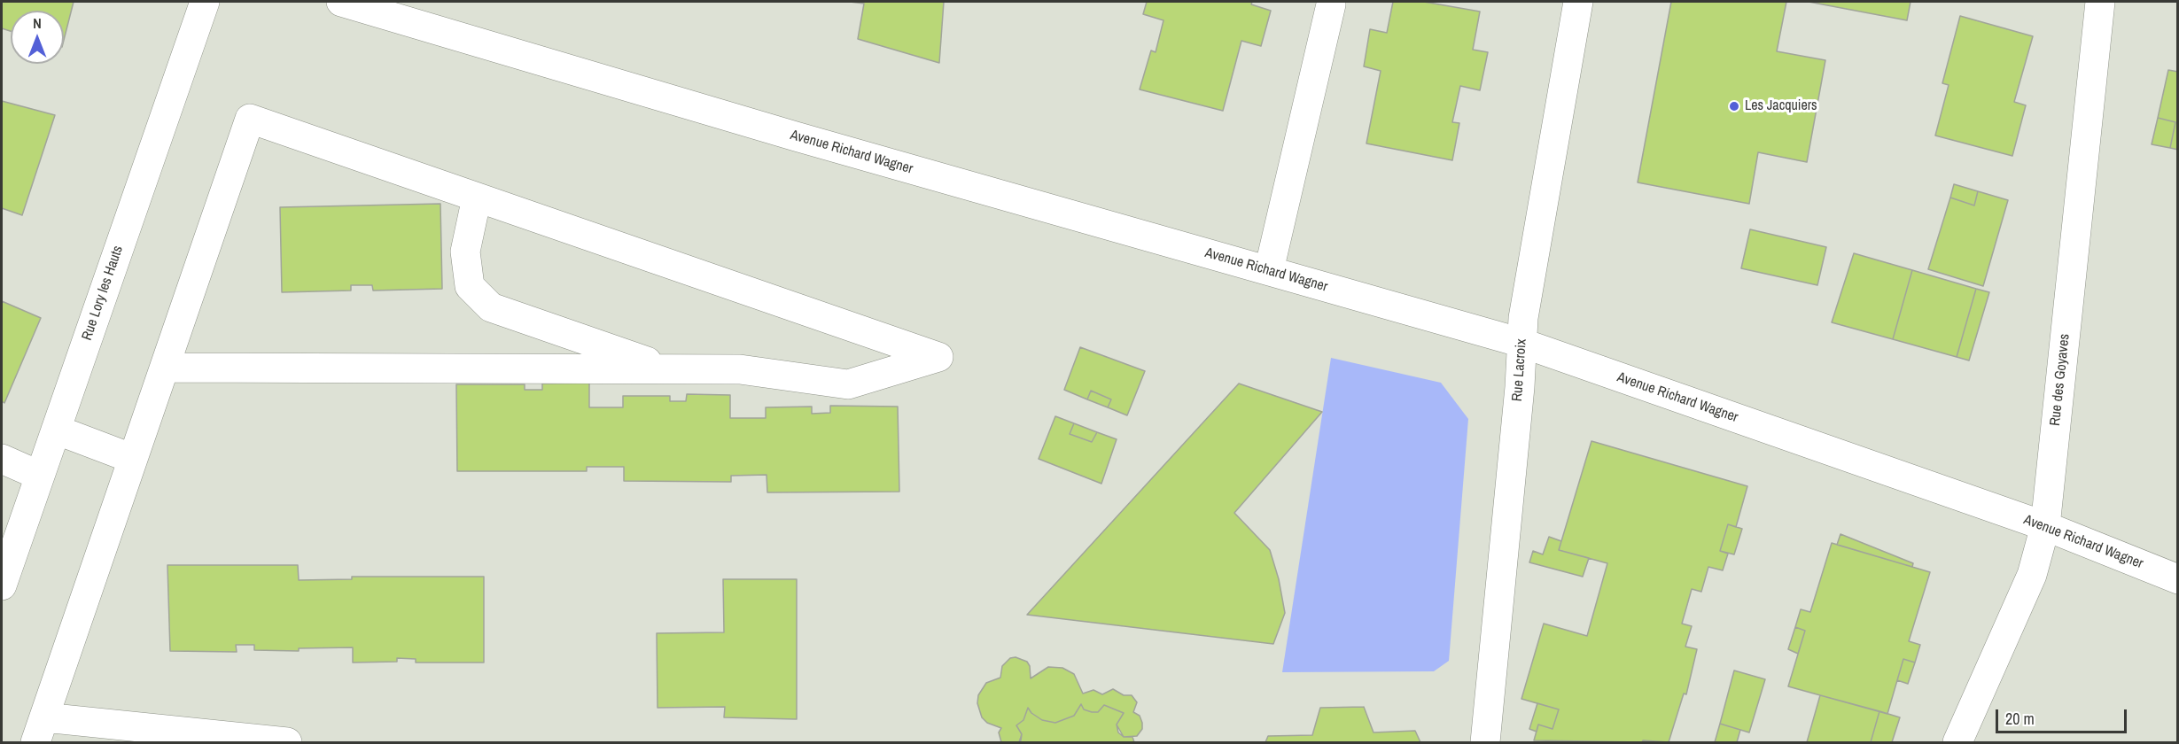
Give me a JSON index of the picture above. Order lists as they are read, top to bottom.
{
  "streets": {
    "street": [
      "Avenue Richard Wagner",
      "Rue Lory les Hauts",
      "Rue Lacroix",
      "Rue des Goyaves"
    ]
  },
  "crossings": [
    ["Avenue Richard Wagner", "Rue Lacroix"],
    ["Avenue Richard Wagner", "Rue des Goyaves"]
  ],
  "places": ["Les Jacquiers"],
  "scale_bar": "20 m",
  "north": "top"
}
